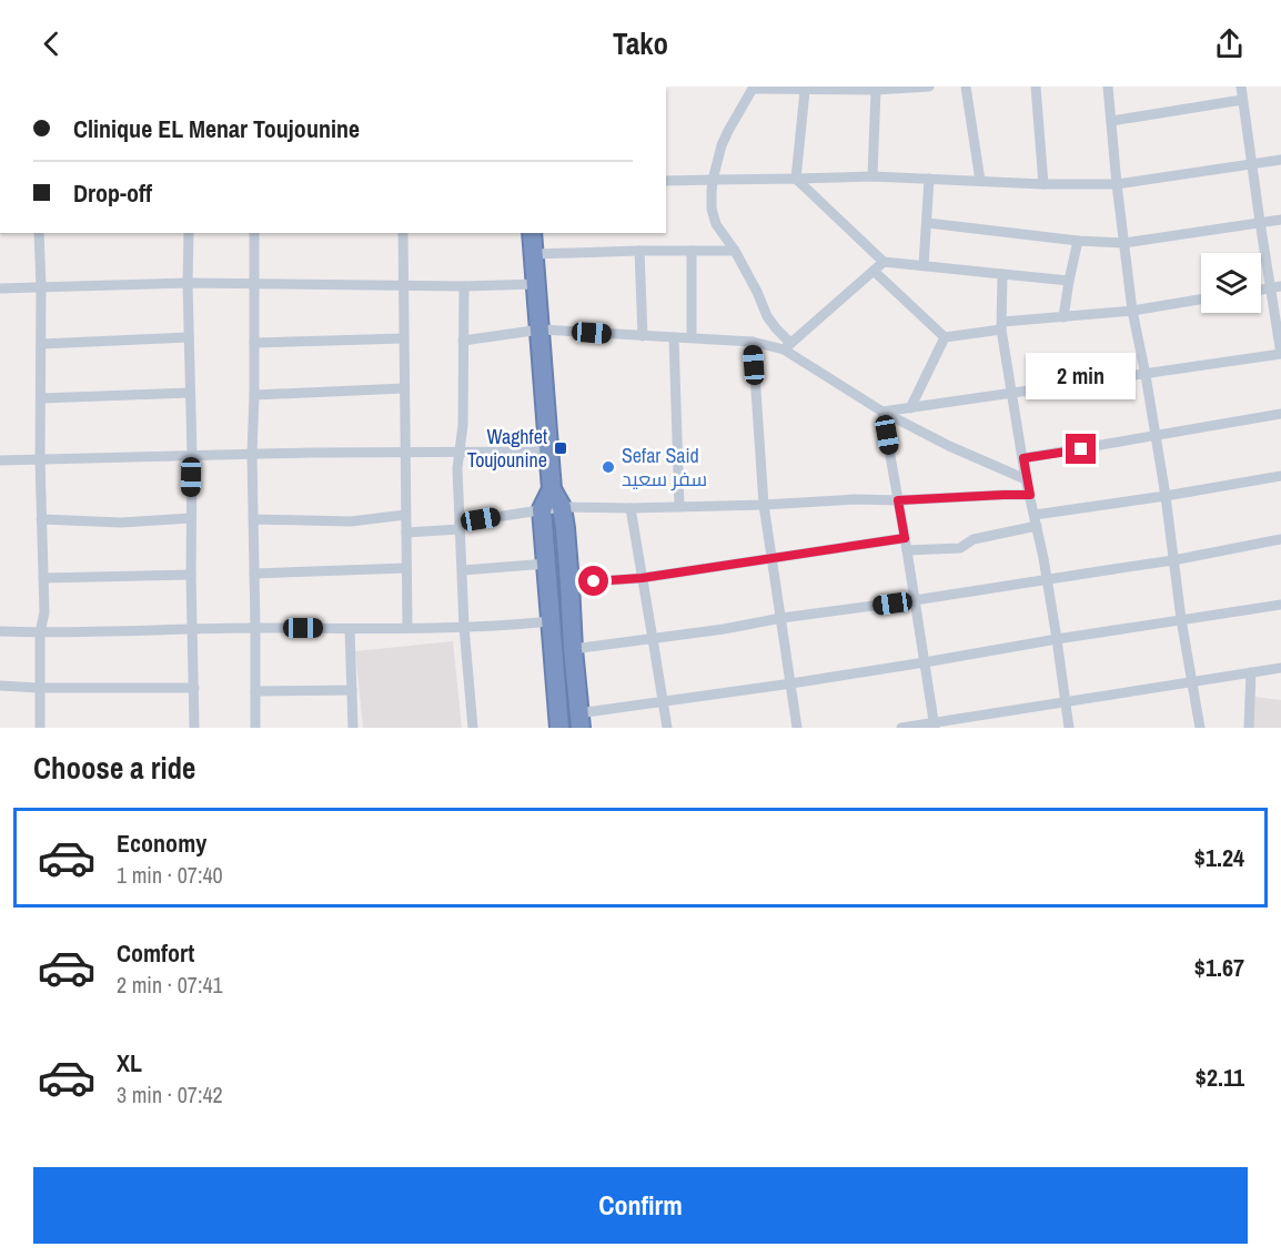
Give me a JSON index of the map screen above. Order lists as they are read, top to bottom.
{
  "places": {
    "transit": ["Waghfet Toujounine"],
    "other": ["Sefar Said سفر سعيد"]
  },
  "page": {
    "header": "Tako",
    "banner": ["Clinique EL Menar Toujounine", "Drop-off"],
    "bubble": "2 min",
    "heading": "Choose a ride",
    "list": [
      {
        "name": "Economy",
        "note": "1 min · 07:40",
        "value": "$1.24"
      },
      {
        "name": "Comfort",
        "note": "2 min · 07:41",
        "value": "$1.67"
      },
      {
        "name": "XL",
        "note": "3 min · 07:42",
        "value": "$2.11"
      }
    ],
    "buttons": "Confirm"
  }
}
